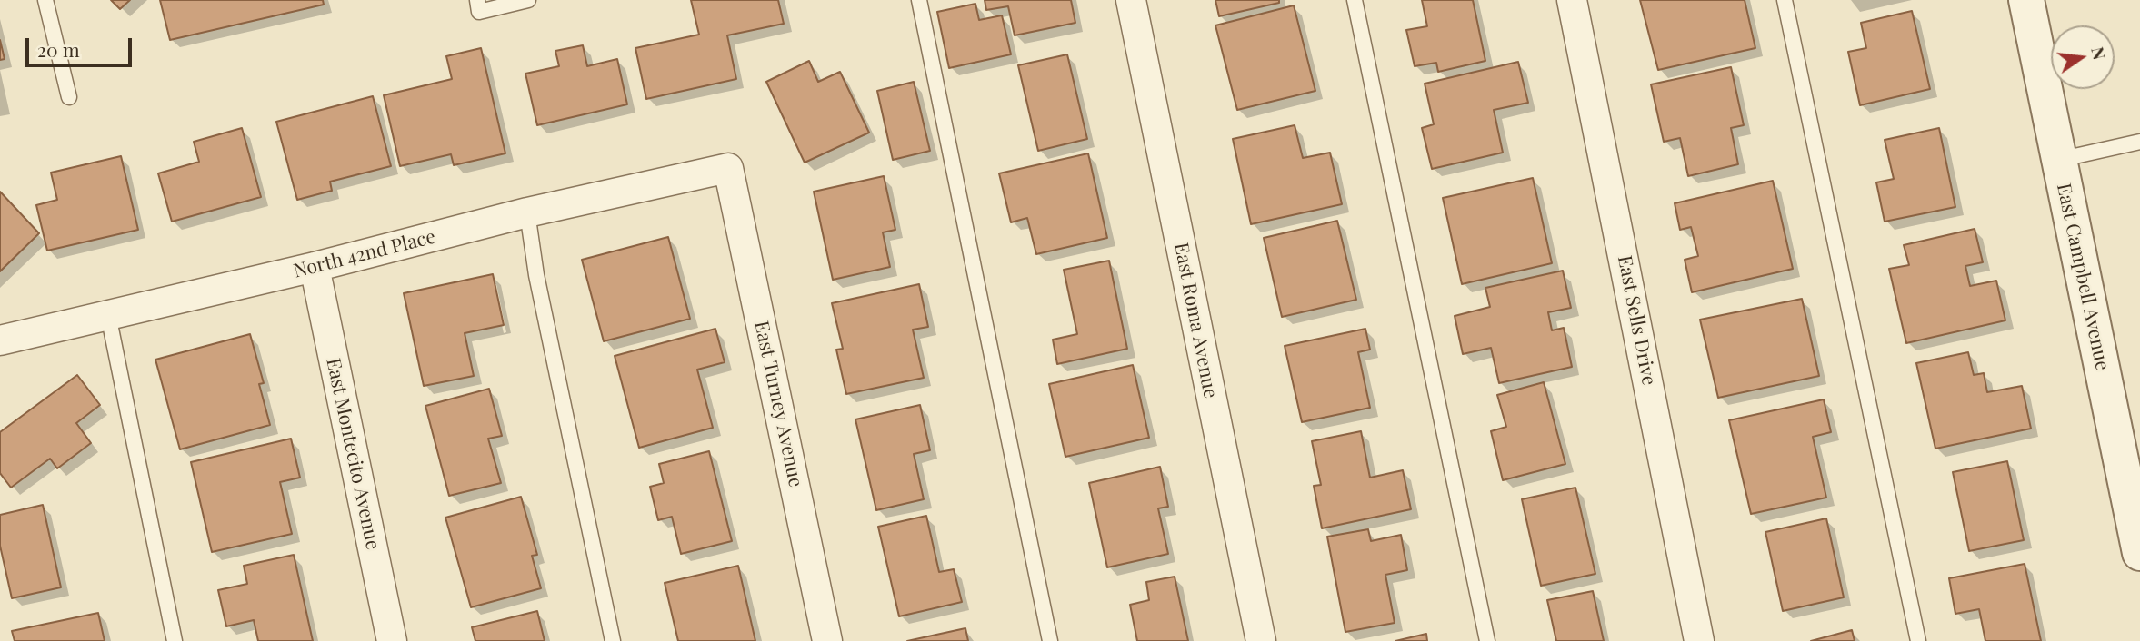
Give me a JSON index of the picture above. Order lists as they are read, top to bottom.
{
  "streets": {
    "street": [
      "North 42nd Place",
      "East Campbell Avenue",
      "East Roma Avenue",
      "East Sells Drive",
      "East Turney Avenue",
      "East Montecito Avenue"
    ]
  },
  "crossings": [
    ["North 42nd Place", "East Turney Avenue"],
    ["North 42nd Place", "East Montecito Avenue"]
  ],
  "scale_bar": "20 m",
  "north": "right"
}
